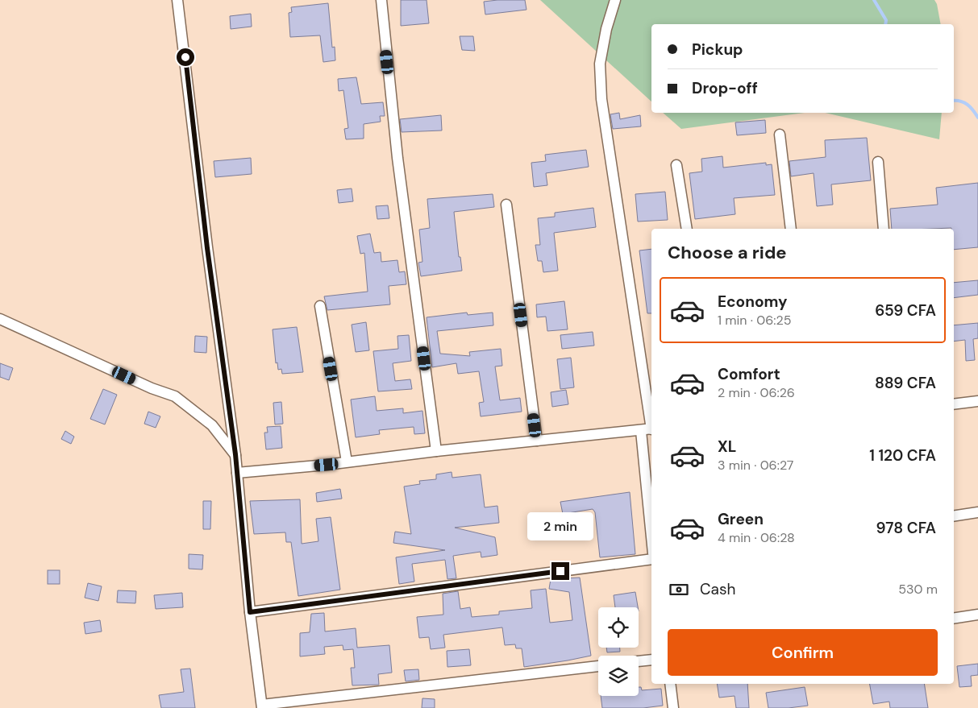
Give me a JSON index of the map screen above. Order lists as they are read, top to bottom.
{
  "page": {
    "banner": ["Pickup", "Drop-off"],
    "heading": "Choose a ride",
    "list": [
      {
        "name": "Economy",
        "note": "1 min · 06:25",
        "value": "659 CFA"
      },
      {
        "name": "Comfort",
        "note": "2 min · 06:26",
        "value": "889 CFA"
      },
      {
        "name": "XL",
        "note": "3 min · 06:27",
        "value": "1 120 CFA"
      },
      {
        "name": "Green",
        "note": "4 min · 06:28",
        "value": "978 CFA"
      }
    ],
    "bubble": "2 min",
    "pay": ["Cash", "530 m"],
    "buttons": "Confirm"
  }
}
